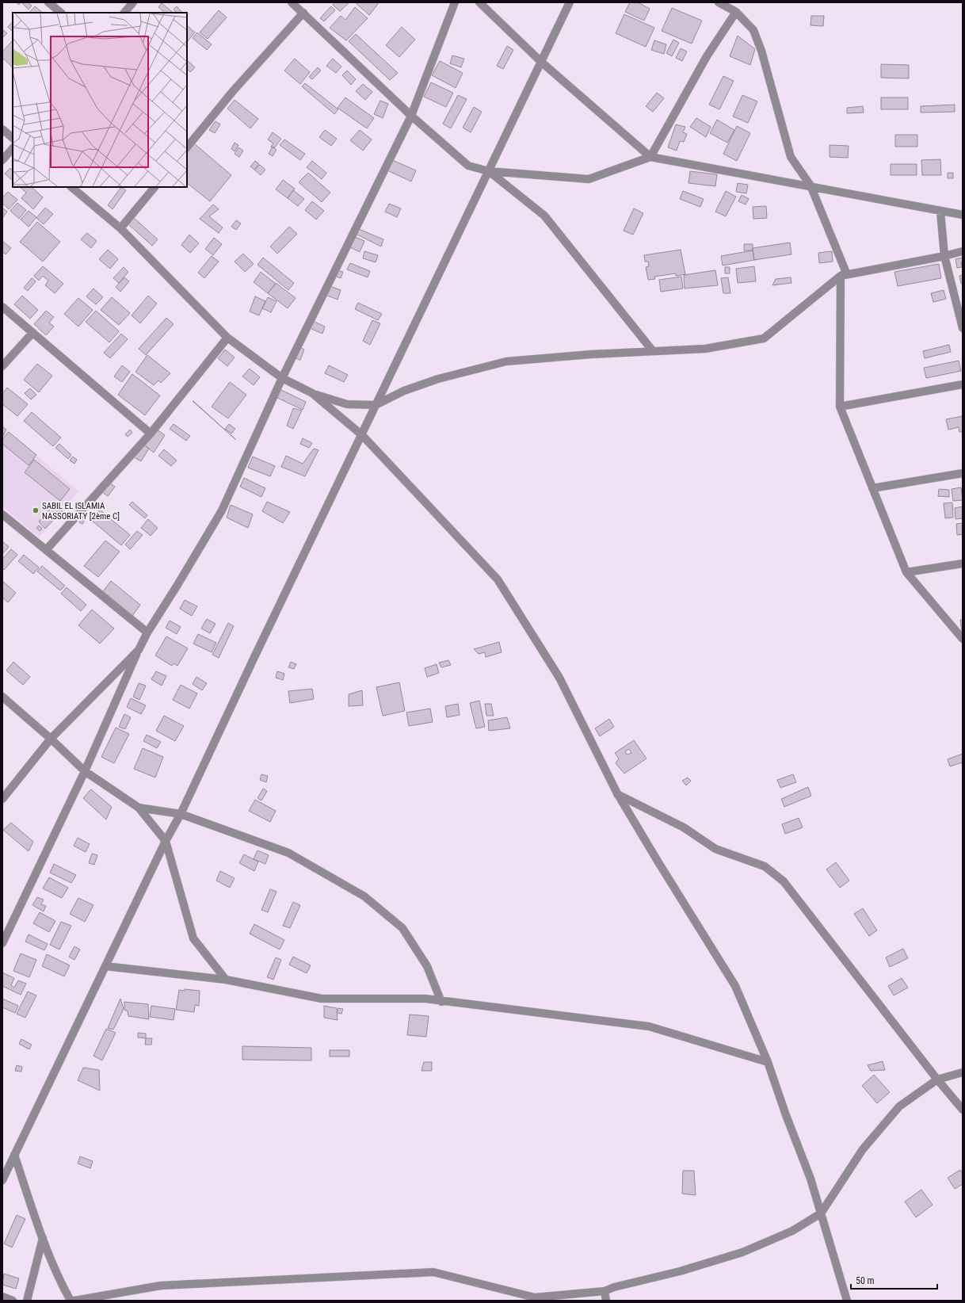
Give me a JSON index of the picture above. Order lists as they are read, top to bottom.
{
  "places": ["SABIL EL ISLAMIA NASSORIATY [2ème C]"],
  "scale_bar": "50 m"
}
